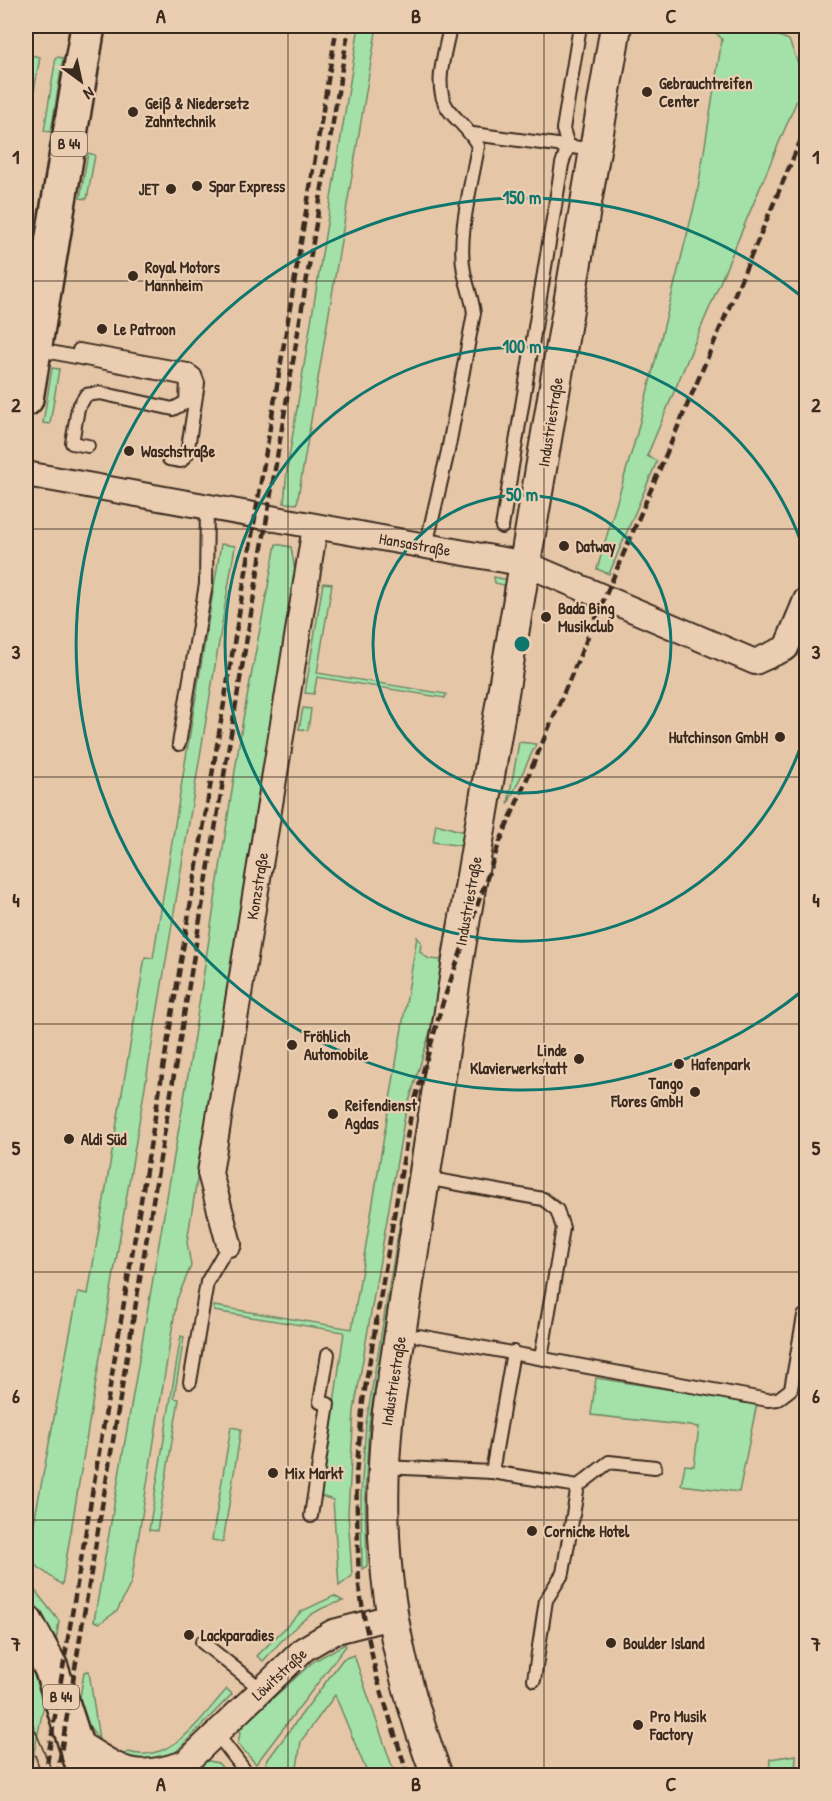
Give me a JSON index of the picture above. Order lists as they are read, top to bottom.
{
  "streets": {
    "main road": ["B 44"],
    "street": [
      "Industriestraße",
      "Hansastraße",
      "Konzstraße",
      "Löwitstraße"
    ]
  },
  "crossings": [
    ["B 44", "Löwitstraße"],
    ["Industriestraße", "Hansastraße"],
    ["Industriestraße", "Löwitstraße"],
    ["Hansastraße", "Konzstraße"]
  ],
  "places": [
    "Gebrauchtreifen Center",
    "Geiß & Niedersetz Zahntechnik",
    "Spar Express",
    "JET",
    "Royal Motors Mannheim",
    "Le Patroon",
    "Waschstraße",
    "Datway",
    "Bada Bing Musikclub",
    "Hutchinson GmbH",
    "Fröhlich Automobile",
    "Linde Klavierwerkstatt",
    "Hafenpark",
    "Tango Flores GmbH",
    "Reifendienst Agdas",
    "Aldi Süd",
    "Mix Markt",
    "Corniche Hotel",
    "Lackparadies",
    "Boulder Island",
    "Pro Musik Factory"
  ],
  "north": "bottom right",
  "grid": {
    "columns": ["A", "B", "C"],
    "rows": [
      "1",
      "2",
      "3",
      "4",
      "5",
      "6",
      "7"
    ]
  },
  "rings": ["150 m", "100 m", "50 m"]
}
